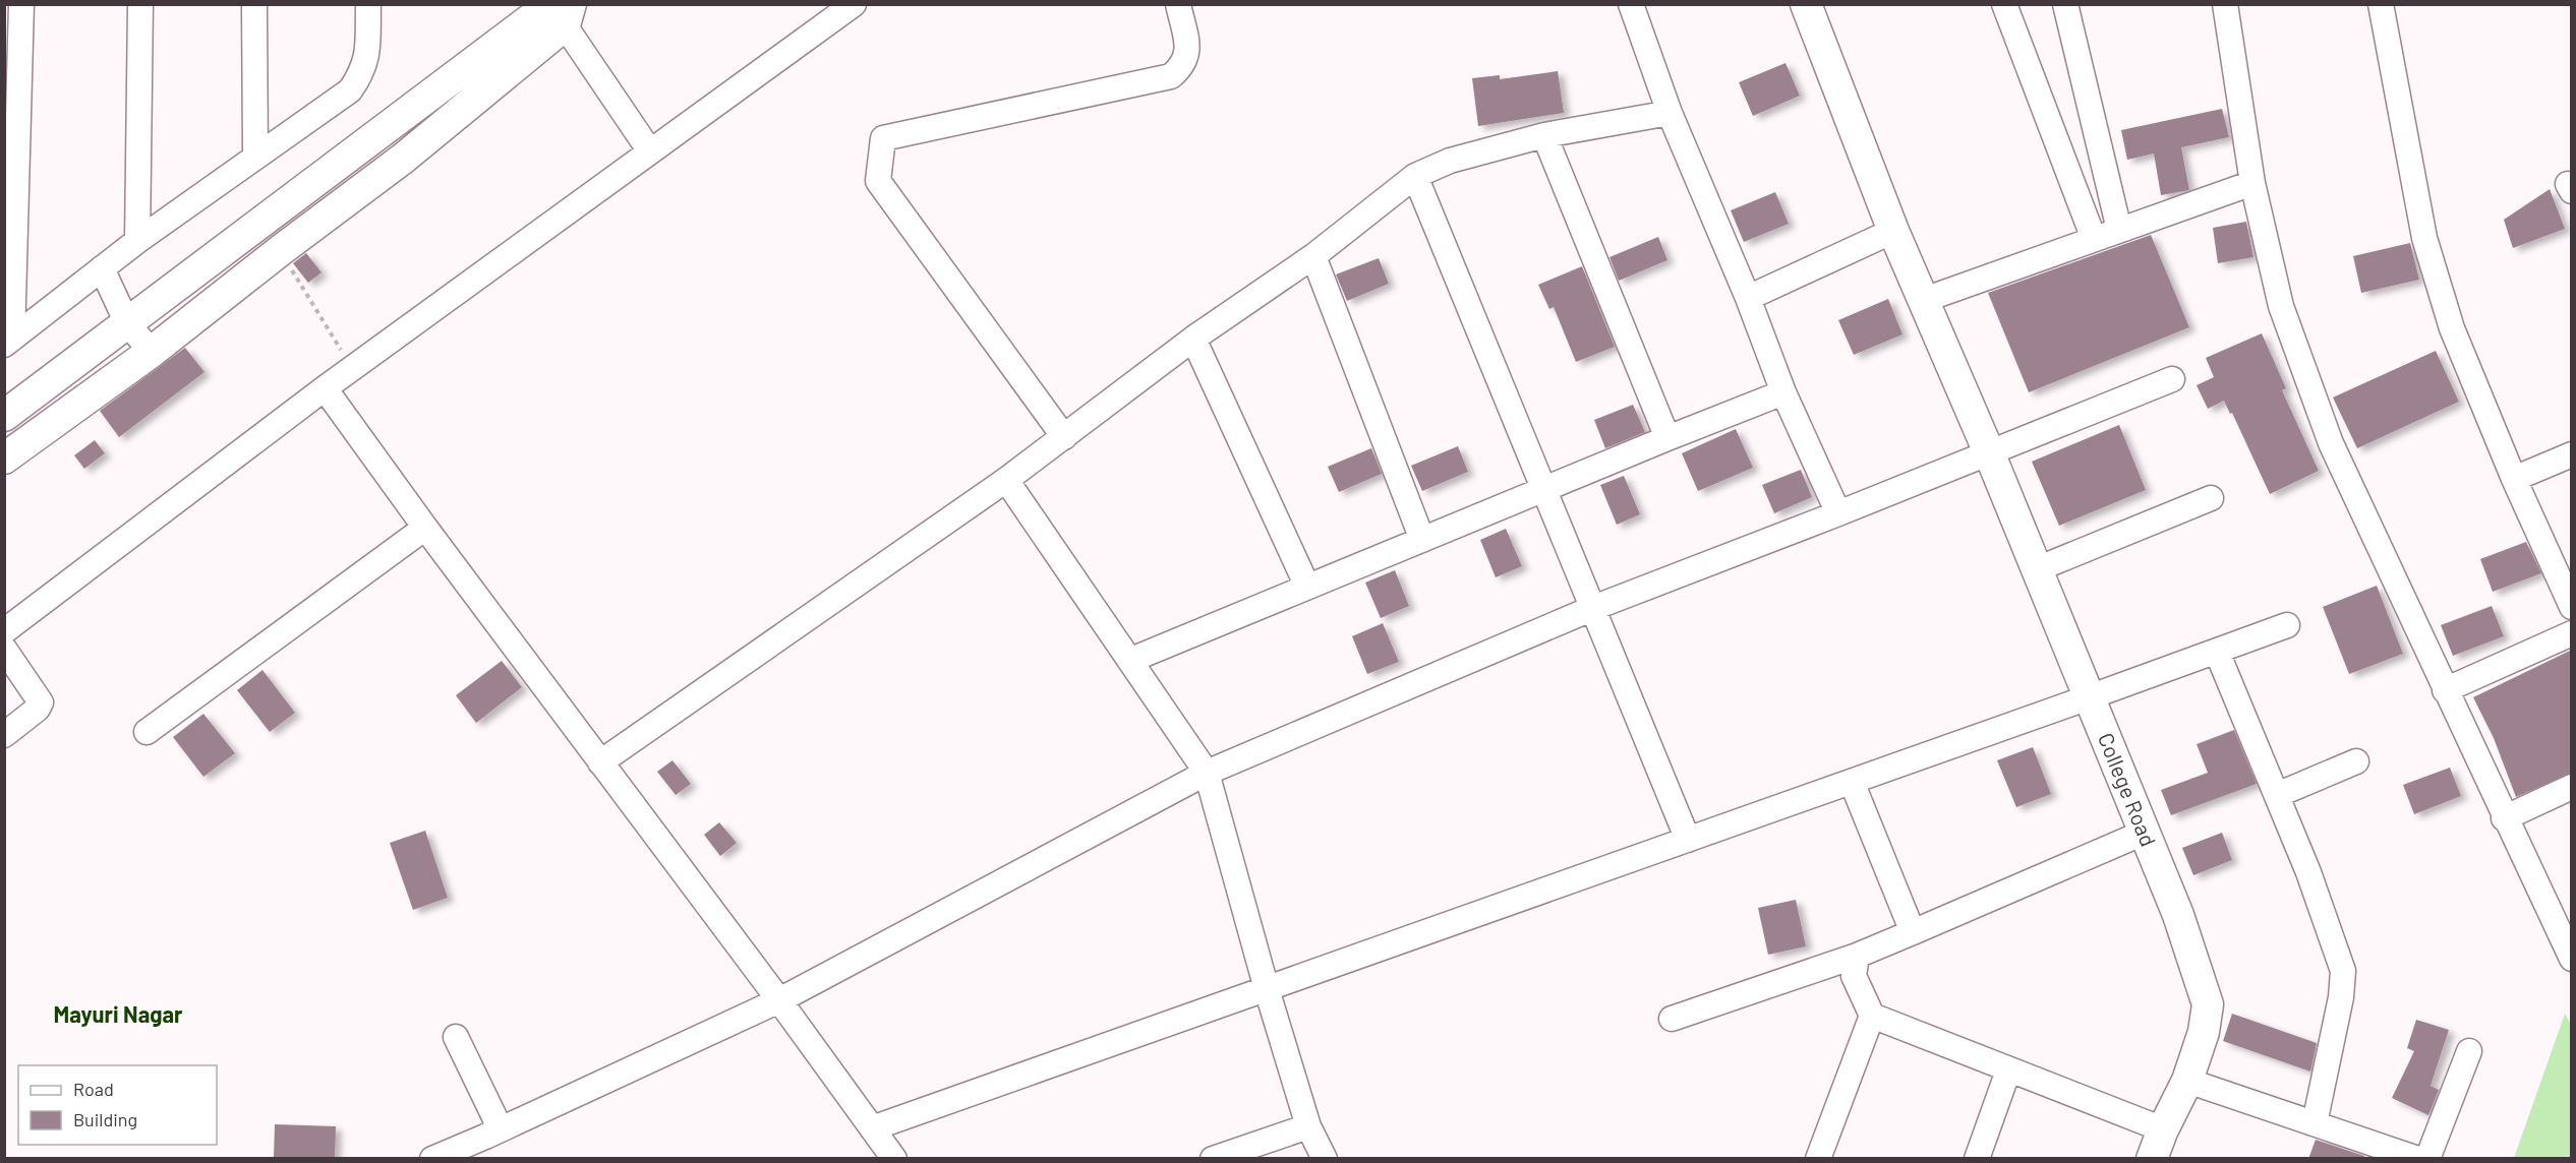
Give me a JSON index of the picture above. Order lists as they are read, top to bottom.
{
  "streets": {
    "street": ["College Road"]
  },
  "districts": ["Mayuri Nagar"],
  "legend": ["Road", "Building"]
}
